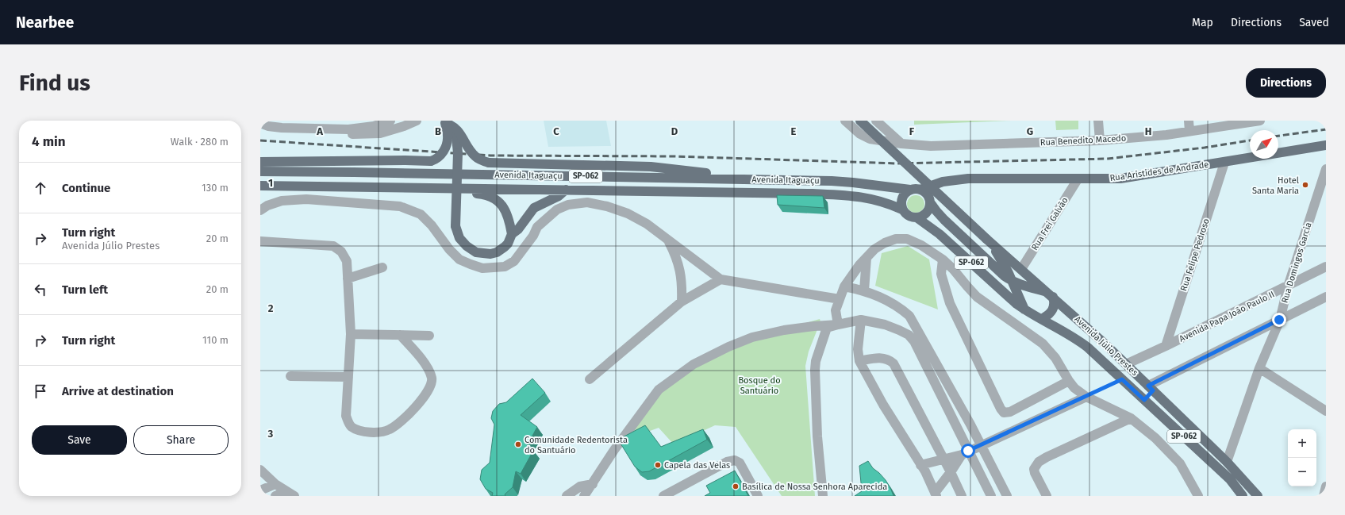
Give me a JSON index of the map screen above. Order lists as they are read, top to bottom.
{
  "streets": {
    "main road": [
      "Rua Aristides de Andrade",
      "Avenida Itaguaçu",
      "SP-062",
      "Avenida Júlio Prestes"
    ],
    "street": [
      "Rua Benedito Macedo",
      "Rua Frei Galvão",
      "Rua Felipe Pedroso",
      "Rua Domingos Garcia",
      "Avenida Papa João Paulo II"
    ]
  },
  "crossings": [
    ["Rua Aristides de Andrade", "Avenida Itaguaçu"],
    ["Rua Aristides de Andrade", "SP-062"],
    ["Rua Aristides de Andrade", "Rua Frei Galvão"],
    ["Rua Aristides de Andrade", "Rua Felipe Pedroso"],
    ["Rua Aristides de Andrade", "Avenida Júlio Prestes"],
    ["Avenida Itaguaçu", "SP-062"],
    ["Avenida Itaguaçu", "Avenida Júlio Prestes"],
    ["SP-062", "Avenida Júlio Prestes"],
    ["Rua Frei Galvão", "Avenida Júlio Prestes"],
    ["Rua Felipe Pedroso", "Avenida Papa João Paulo II"],
    ["Rua Domingos Garcia", "Avenida Papa João Paulo II"],
    ["Rua Domingos Garcia", "Avenida Júlio Prestes"],
    ["Avenida Papa João Paulo II", "Avenida Júlio Prestes"]
  ],
  "parks": ["Bosque do Santuário"],
  "places": [
    "Hotel Santa Maria",
    "Comunidade Redentorista do Santuário",
    "Capela das Velas",
    "Basílica de Nossa Senhora Aparecida"
  ],
  "north": "top right",
  "page": {
    "header": "Nearbee",
    "nav": ["Map", "Directions", "Saved"],
    "buttons": [
      "Directions",
      ["Save", "Share"]
    ],
    "title": "Find us",
    "heading": ["4 min", "Walk · 280 m"],
    "list": [
      ["Continue", "130 m"],
      ["Turn right", "Avenida Júlio Prestes", "20 m"],
      ["Turn left", "20 m"],
      ["Turn right", "110 m"],
      "Arrive at destination"
    ],
    "map_buttons": ["+", "−"]
  },
  "grid": {
    "columns": [
      "A",
      "B",
      "C",
      "D",
      "E",
      "F",
      "G",
      "H"
    ],
    "rows": ["1", "2", "3"]
  }
}
